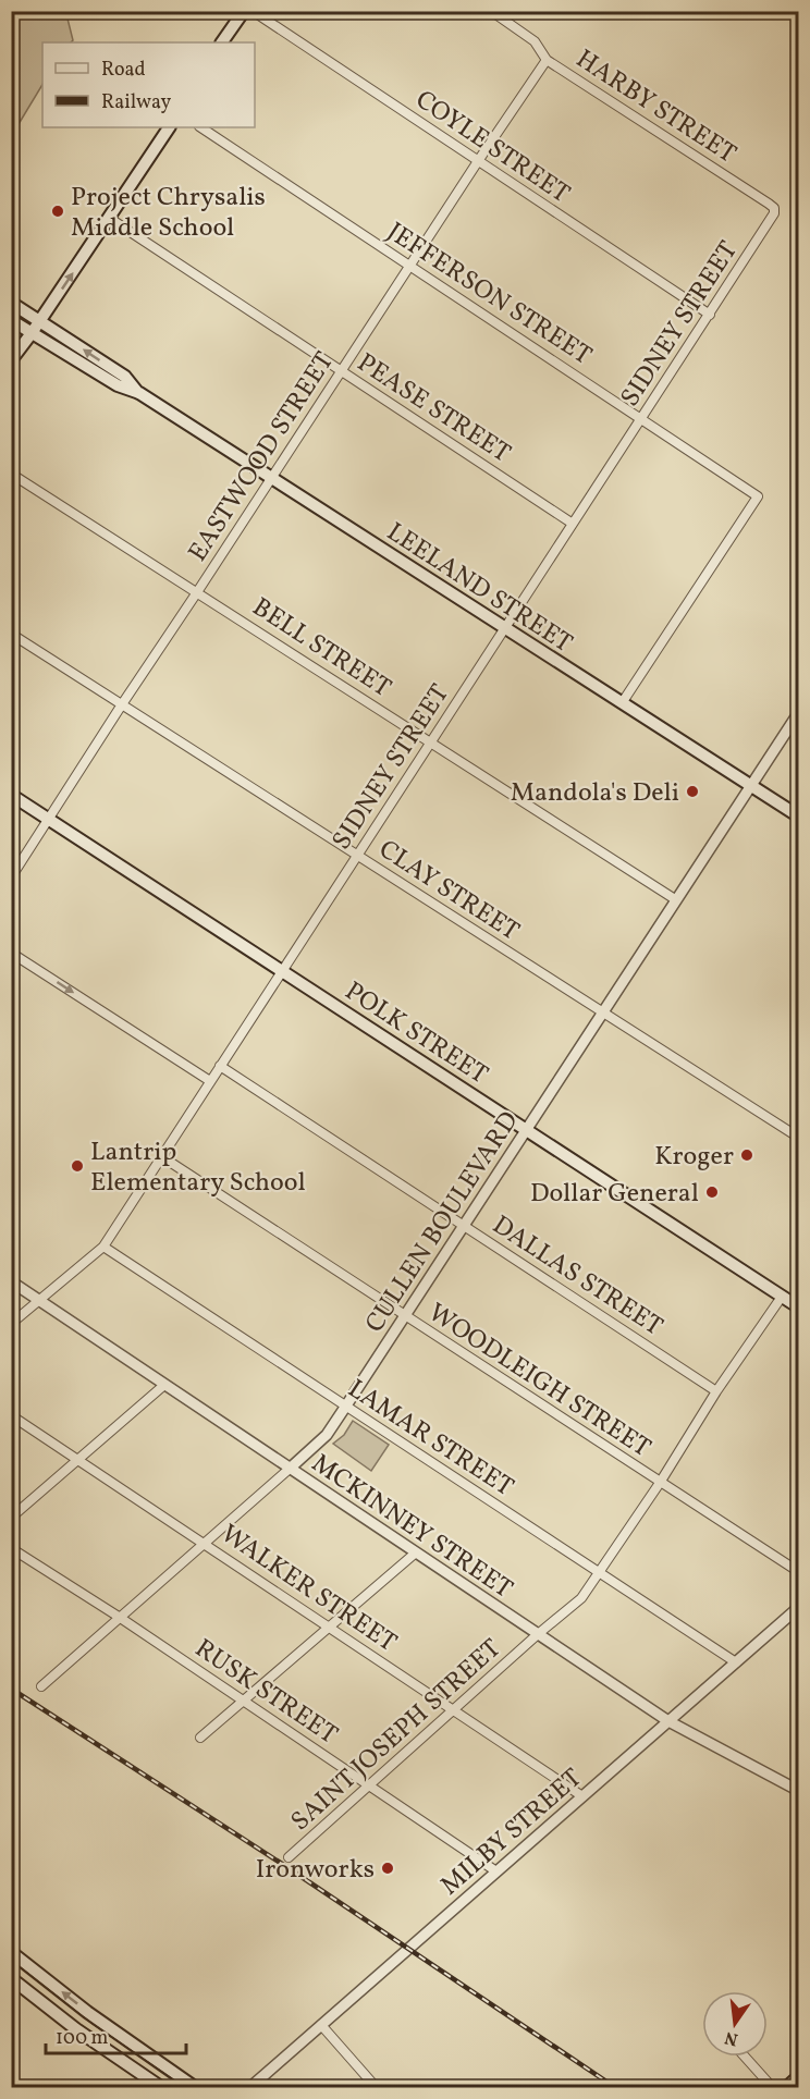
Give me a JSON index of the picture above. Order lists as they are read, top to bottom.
{
  "streets": {
    "main road": ["LEELAND STREET", "POLK STREET"],
    "street": [
      "HARBY STREET",
      "COYLE STREET",
      "JEFFERSON STREET",
      "SIDNEY STREET",
      "PEASE STREET",
      "EASTWOOD STREET",
      "BELL STREET",
      "CLAY STREET",
      "CULLEN BOULEVARD",
      "DALLAS STREET",
      "WOODLEIGH STREET",
      "LAMAR STREET",
      "MCKINNEY STREET",
      "WALKER STREET",
      "RUSK STREET",
      "SAINT JOSEPH STREET",
      "MILBY STREET"
    ]
  },
  "crossings": [
    ["HARBY STREET", "SIDNEY STREET"],
    ["HARBY STREET", "EASTWOOD STREET"],
    ["COYLE STREET", "SIDNEY STREET"],
    ["COYLE STREET", "EASTWOOD STREET"],
    ["JEFFERSON STREET", "SIDNEY STREET"],
    ["JEFFERSON STREET", "EASTWOOD STREET"],
    ["JEFFERSON STREET", "LEELAND STREET"],
    ["SIDNEY STREET", "PEASE STREET"],
    ["SIDNEY STREET", "LEELAND STREET"],
    ["SIDNEY STREET", "BELL STREET"],
    ["SIDNEY STREET", "CLAY STREET"],
    ["SIDNEY STREET", "POLK STREET"],
    ["SIDNEY STREET", "DALLAS STREET"],
    ["SIDNEY STREET", "WOODLEIGH STREET"],
    ["SIDNEY STREET", "LAMAR STREET"],
    ["SIDNEY STREET", "MCKINNEY STREET"],
    ["PEASE STREET", "EASTWOOD STREET"],
    ["EASTWOOD STREET", "LEELAND STREET"],
    ["EASTWOOD STREET", "BELL STREET"],
    ["EASTWOOD STREET", "CLAY STREET"],
    ["EASTWOOD STREET", "POLK STREET"],
    ["LEELAND STREET", "CULLEN BOULEVARD"],
    ["BELL STREET", "CULLEN BOULEVARD"],
    ["CLAY STREET", "CULLEN BOULEVARD"],
    ["POLK STREET", "CULLEN BOULEVARD"],
    ["POLK STREET", "SAINT JOSEPH STREET"],
    ["CULLEN BOULEVARD", "DALLAS STREET"],
    ["CULLEN BOULEVARD", "WOODLEIGH STREET"],
    ["CULLEN BOULEVARD", "LAMAR STREET"],
    ["CULLEN BOULEVARD", "MCKINNEY STREET"],
    ["CULLEN BOULEVARD", "WALKER STREET"],
    ["CULLEN BOULEVARD", "RUSK STREET"],
    ["DALLAS STREET", "SAINT JOSEPH STREET"],
    ["WOODLEIGH STREET", "SAINT JOSEPH STREET"],
    ["LAMAR STREET", "SAINT JOSEPH STREET"],
    ["LAMAR STREET", "MILBY STREET"],
    ["MCKINNEY STREET", "SAINT JOSEPH STREET"],
    ["MCKINNEY STREET", "MILBY STREET"],
    ["WALKER STREET", "SAINT JOSEPH STREET"],
    ["WALKER STREET", "MILBY STREET"],
    ["RUSK STREET", "SAINT JOSEPH STREET"],
    ["RUSK STREET", "MILBY STREET"]
  ],
  "places": [
    "Project Chrysalis Middle School",
    "Mandola's Deli",
    "Kroger",
    "Lantrip Elementary School",
    "Dollar General",
    "Ironworks"
  ],
  "legend": ["Road", "Railway"],
  "scale_bar": "100 m",
  "north": "bottom"
}
